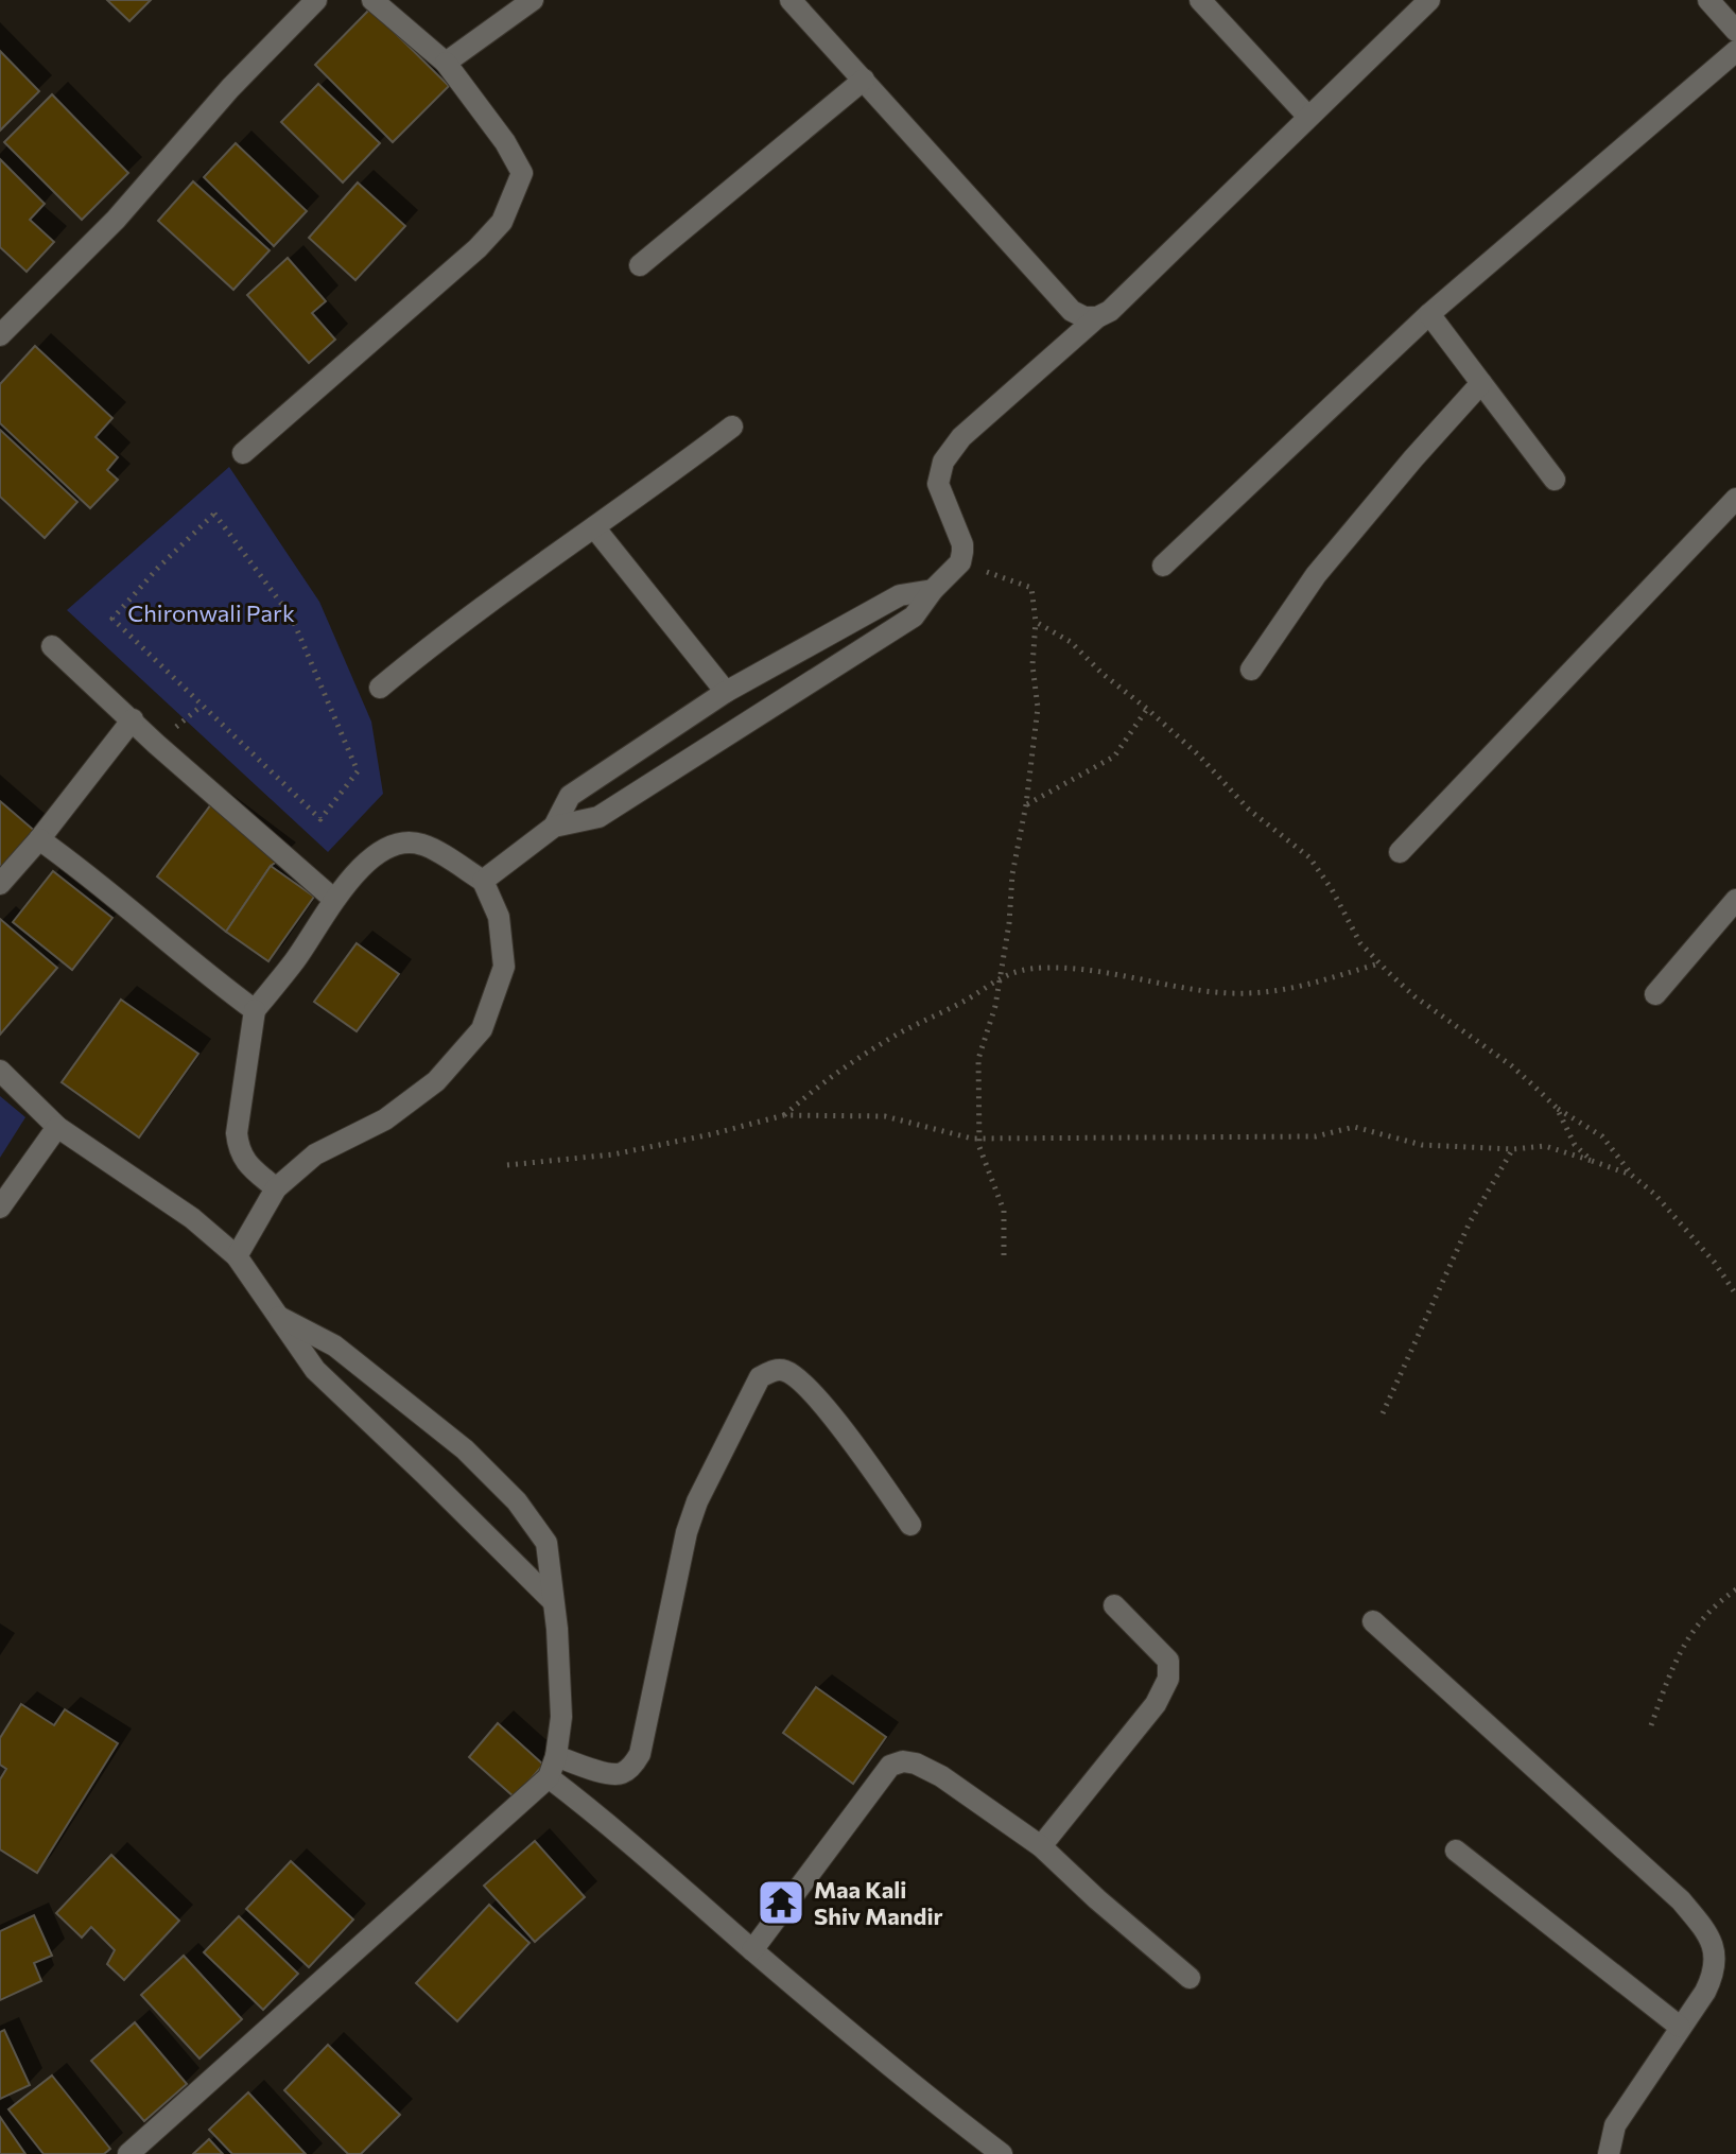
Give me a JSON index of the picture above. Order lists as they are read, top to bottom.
{
  "parks": ["Chironwali Park"],
  "places": {
    "temple": ["Maa Kali Shiv Mandir"]
  }
}
